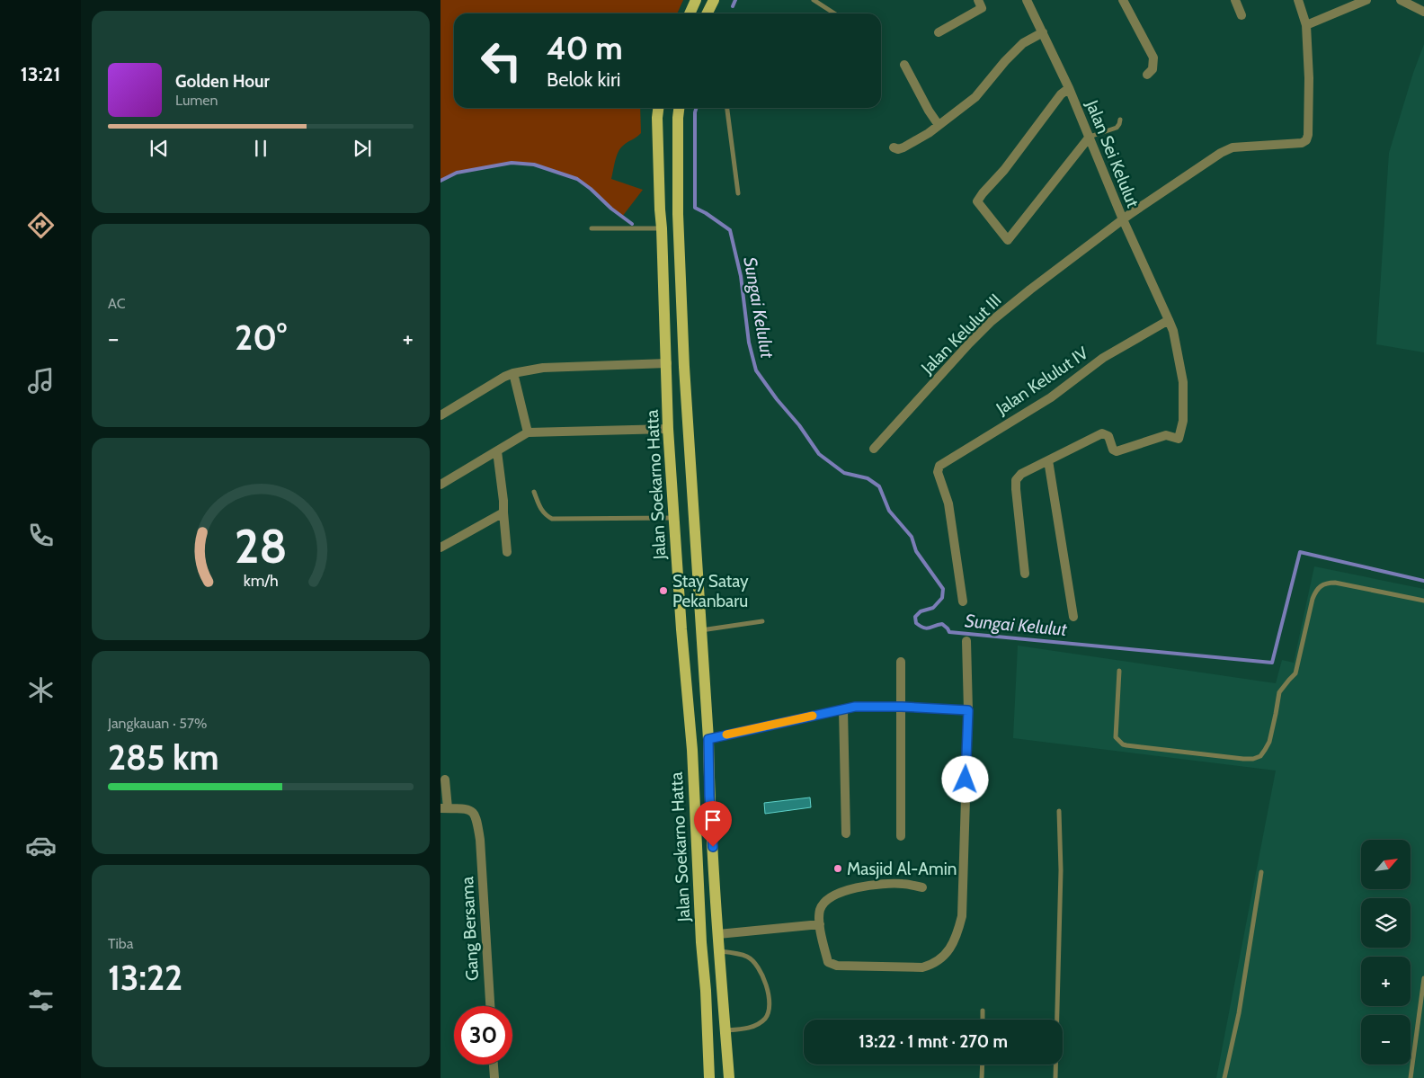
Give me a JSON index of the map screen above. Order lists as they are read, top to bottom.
{
  "streets": {
    "main road": ["Jalan Soekarno Hatta"],
    "street": [
      "Jalan Sei Kelulut",
      "Jalan Kelulut III",
      "Jalan Kelulut IV",
      "Gang Bersama"
    ]
  },
  "crossings": [
    ["Jalan Sei Kelulut", "Jalan Kelulut III"],
    ["Jalan Sei Kelulut", "Jalan Kelulut IV"]
  ],
  "water": ["Sungai Kelulut"],
  "places": ["Stay Satay Pekanbaru", "Masjid Al-Amin"],
  "north": "top right",
  "page": {
    "tabs": "13:21",
    "turn": ["40 m", "Belok kiri"],
    "song": ["Golden Hour", "Lumen"],
    "tile": [
      "AC",
      ["Jangkauan · 57%", "285 km"],
      ["Tiba", "13:22"]
    ],
    "heat": ["−", "20°", "+"],
    "map_buttons": ["+", "−"],
    "limit": "30",
    "trip": "13:22 · 1 mnt · 270 m",
    "gauge": ["28", "km/h"]
  }
}
